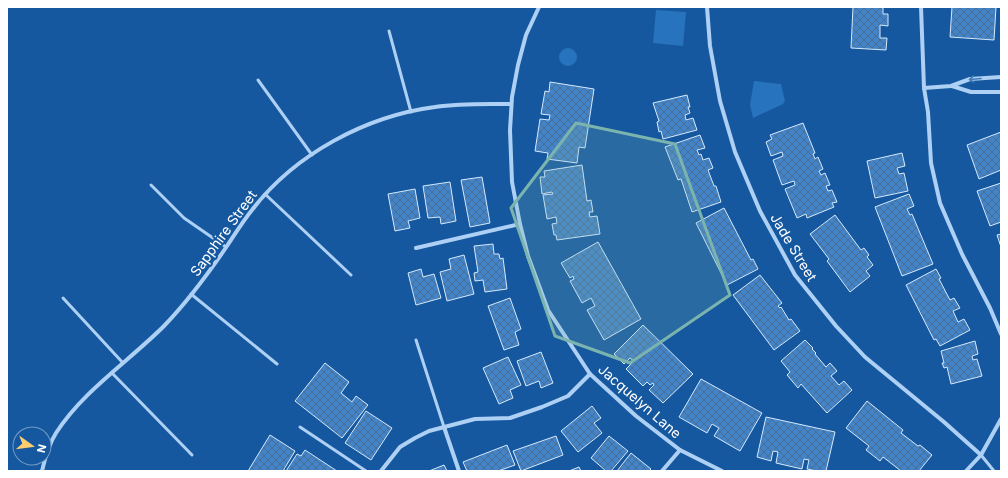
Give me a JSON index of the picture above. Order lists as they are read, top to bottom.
{
  "streets": {
    "street": ["Sapphire Street", "Jade Street", "Jacquelyn Lane"]
  },
  "crossings": [
    ["Sapphire Street", "Jacquelyn Lane"]
  ],
  "north": "right"
}
